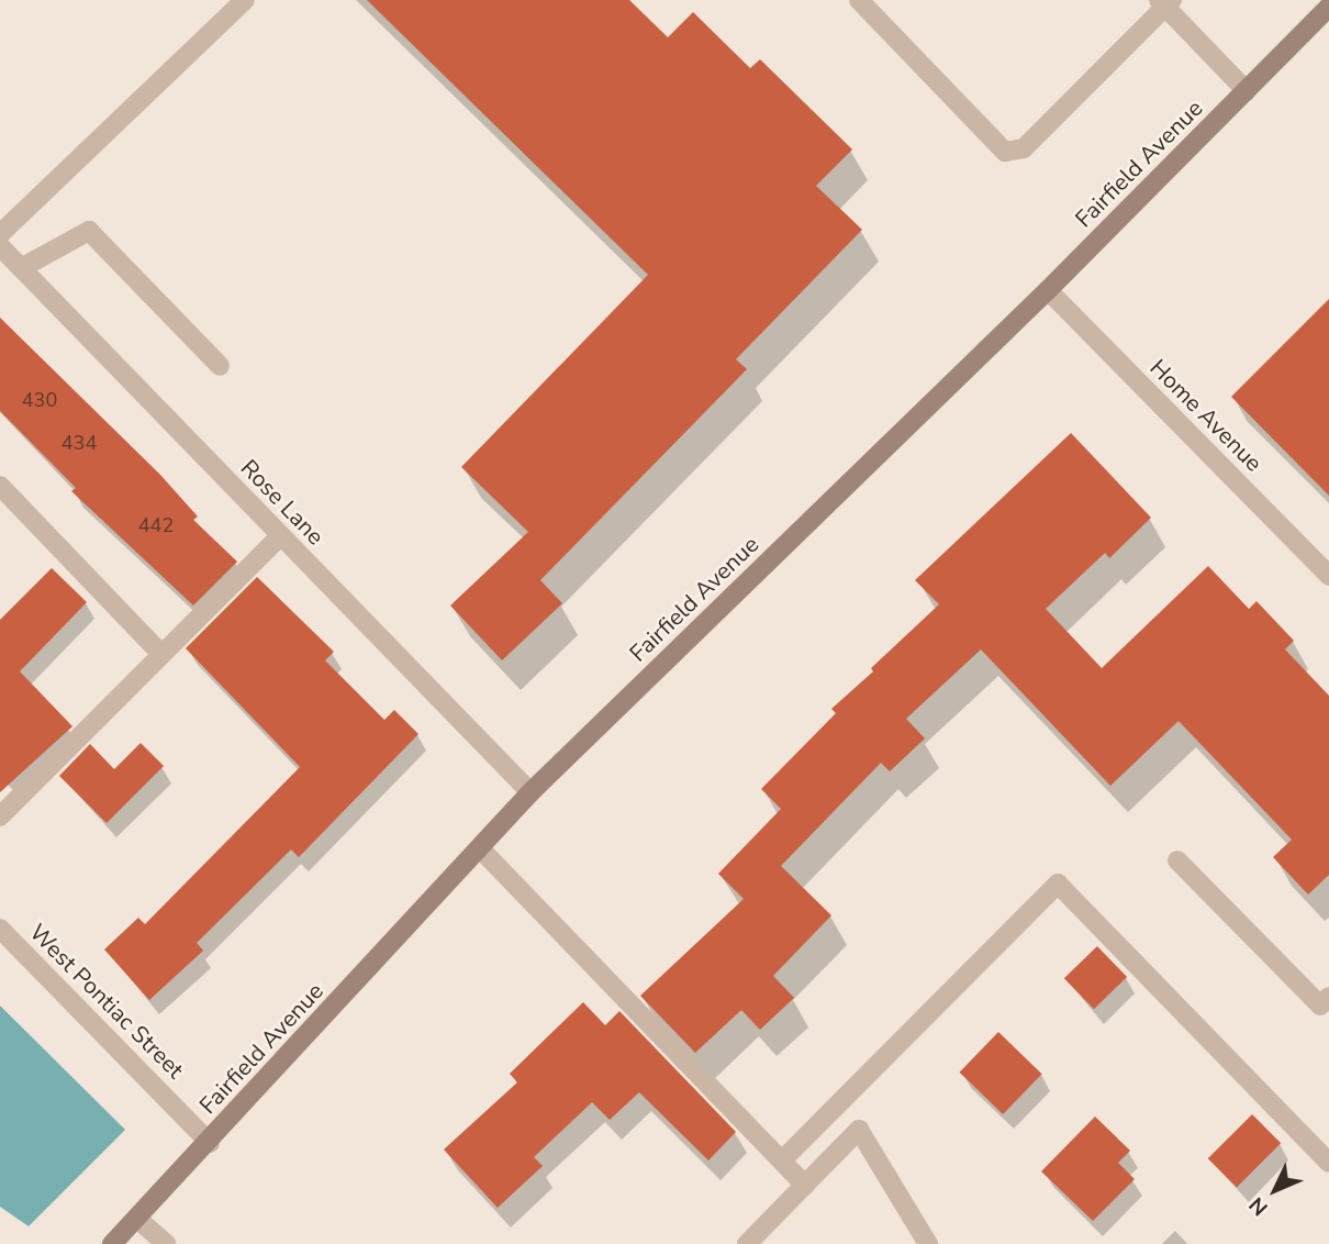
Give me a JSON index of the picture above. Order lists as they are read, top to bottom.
{
  "streets": {
    "main road": ["Fairfield Avenue"],
    "street": ["Home Avenue", "Rose Lane", "West Pontiac Street"]
  },
  "crossings": [
    ["Fairfield Avenue", "Home Avenue"],
    ["Fairfield Avenue", "Rose Lane"],
    ["Fairfield Avenue", "West Pontiac Street"]
  ],
  "house_numbers": ["430", "434", "442"],
  "north": "bottom left"
}
